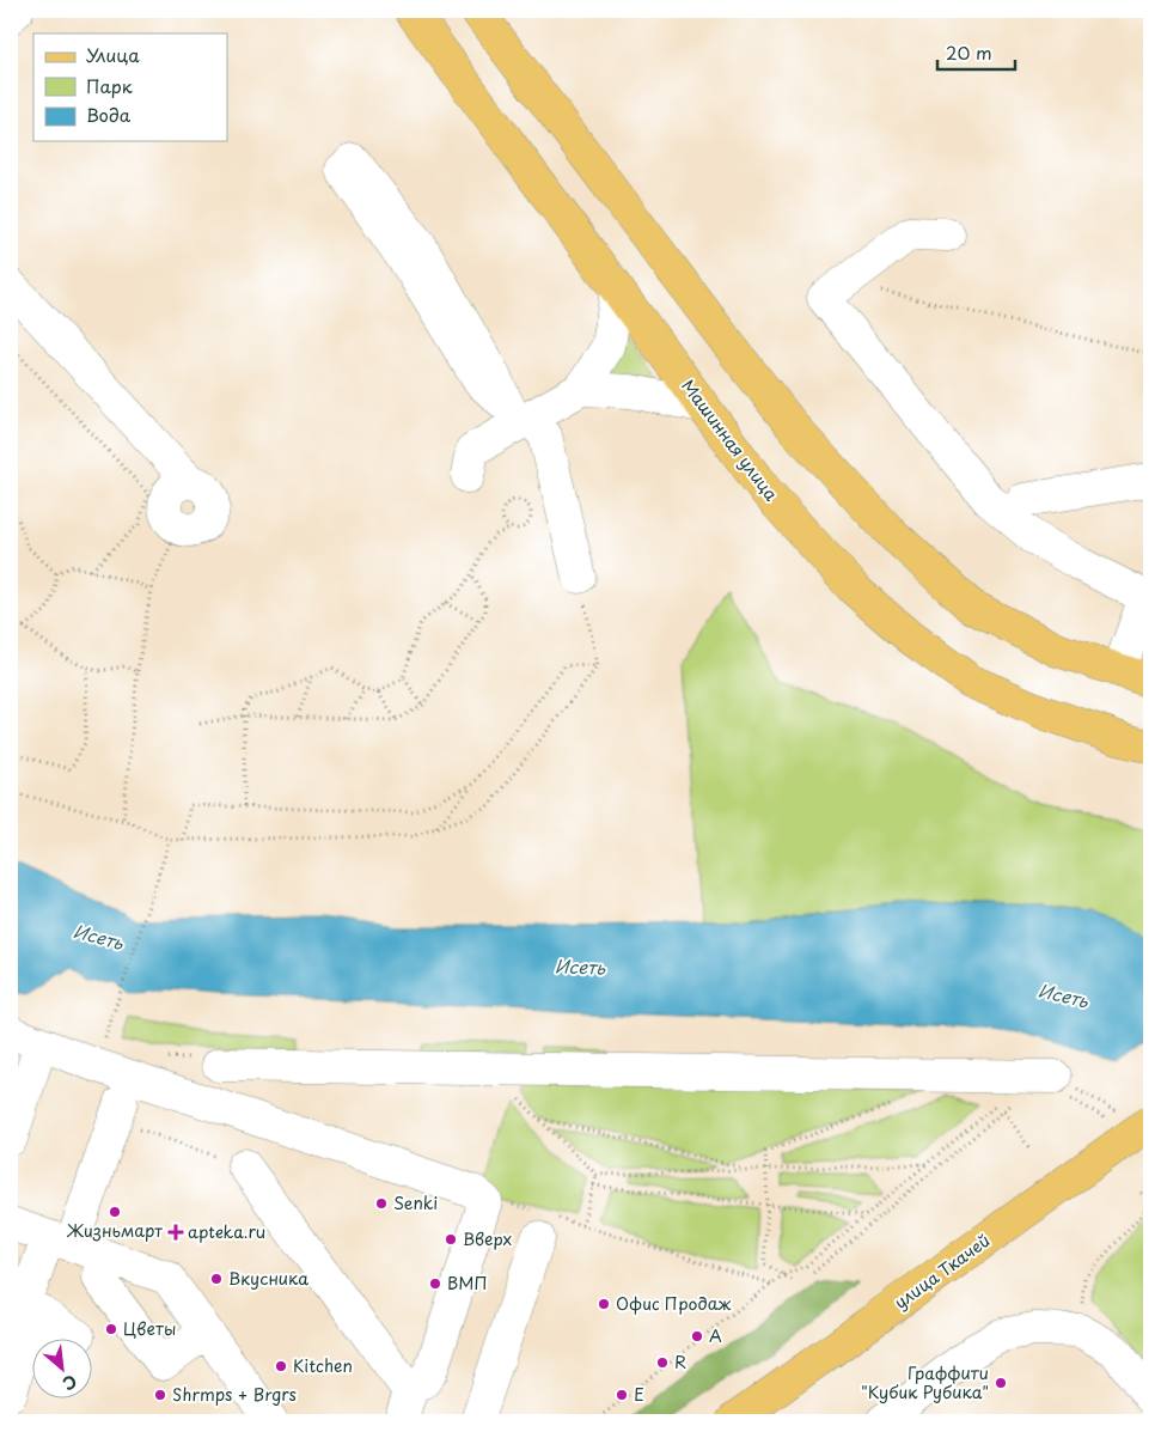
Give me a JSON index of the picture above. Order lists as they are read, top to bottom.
{
  "streets": {
    "main road": ["Машинная улица", "улица Ткачей"]
  },
  "water": ["Исеть"],
  "places": {
    "other": [
      "Senki",
      "Жизньмарт",
      "Вверх",
      "Вкусника",
      "ВМП",
      "Офис Продаж",
      "Цветы",
      "A",
      "R",
      "Kitchen",
      "Граффити \"Кубик Рубика\"",
      "Shrmps + Brgrs",
      "E"
    ],
    "health": ["apteka.ru"]
  },
  "legend": ["Улица", "Парк", "Вода"],
  "scale_bar": "20 m",
  "north": "bottom right"
}
